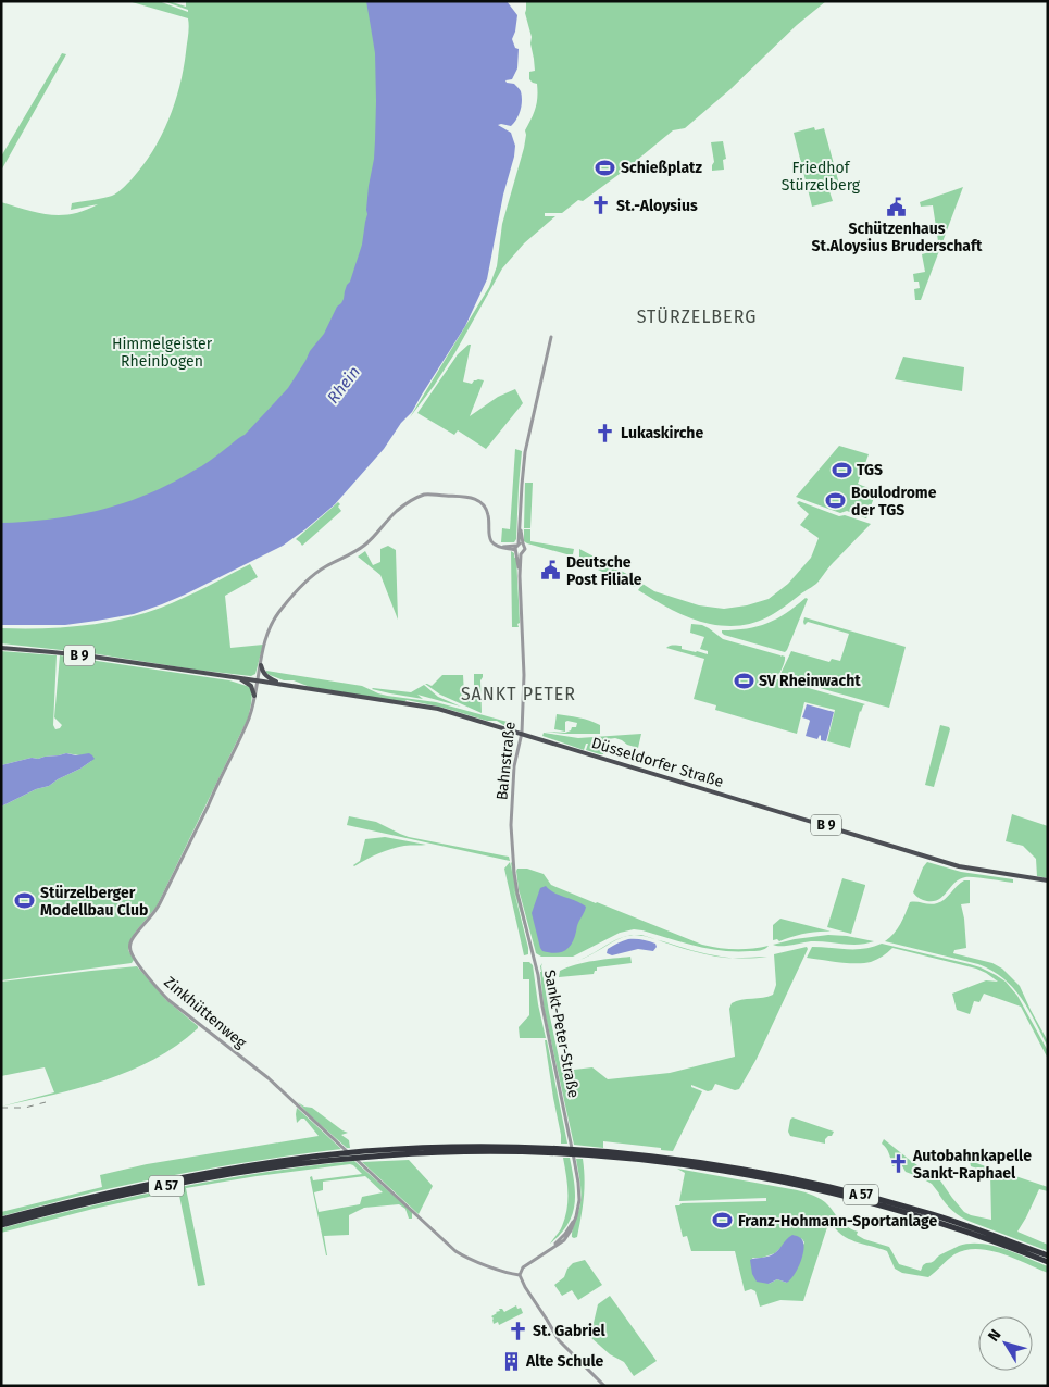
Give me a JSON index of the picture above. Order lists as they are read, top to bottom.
{
  "streets": {
    "highway": ["A 57"],
    "main road": ["B 9", "Düsseldorfer Straße"],
    "street": ["Bahnstraße", "Zinkhüttenweg", "Sankt-Peter-Straße"]
  },
  "crossings": [
    ["B 9", "Düsseldorfer Straße"],
    ["B 9", "Zinkhüttenweg"],
    ["Bahnstraße", "Düsseldorfer Straße"],
    ["Bahnstraße", "Zinkhüttenweg"],
    ["Bahnstraße", "Sankt-Peter-Straße"],
    ["Düsseldorfer Straße", "Zinkhüttenweg"],
    ["Zinkhüttenweg", "Sankt-Peter-Straße"]
  ],
  "districts": ["STÜRZELBERG", "SANKT PETER"],
  "water": ["Rhein"],
  "parks": ["Friedhof Stürzelberg", "Himmelgeister Rheinbogen"],
  "places": {
    "sports": [
      "Schießplatz",
      "TGS",
      "Boulodrome der TGS",
      "SV Rheinwacht",
      "Stürzelberger Modellbau Club",
      "Franz-Hohmann-Sportanlage"
    ],
    "church": [
      "St.-Aloysius",
      "Lukaskirche",
      "Autobahnkapelle Sankt-Raphael",
      "St. Gabriel"
    ],
    "public building": ["Schützenhaus St.Aloysius Bruderschaft", "Deutsche Post Filiale"],
    "building": ["Alte Schule"]
  },
  "north": "top left"
}
